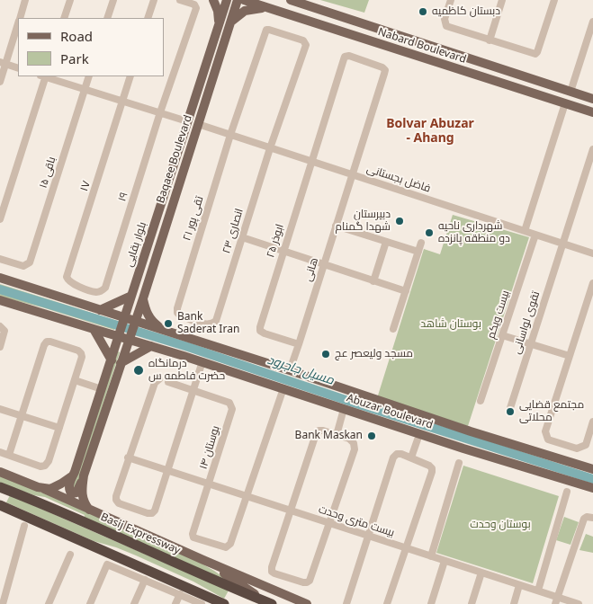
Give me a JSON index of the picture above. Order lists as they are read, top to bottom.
{
  "streets": {
    "highway": ["Basij Expressway"],
    "main road": [
      "Nabard Boulevard",
      "Baqaee Boulevard",
      "بلوار بقایی",
      "Abuzar Boulevard"
    ],
    "street": [
      "باقی ۱۵",
      "فاضل بجستانی",
      "۱۷",
      "۱۹",
      "تقی پور ۲۱",
      "انصاری ۲۳",
      "ابوذر ۲۵",
      "هانی",
      "بیست ویکم",
      "تقوی لواسانی",
      "بوستان ۱۴",
      "بیست متری وحدت"
    ]
  },
  "crossings": [
    ["Baqaee Boulevard", "فاضل بجستانی"],
    ["Baqaee Boulevard", "بلوار بقایی"],
    ["Baqaee Boulevard", "Abuzar Boulevard"],
    ["فاضل بجستانی", "تقی پور ۲۱"],
    ["فاضل بجستانی", "انصاری ۲۳"],
    ["فاضل بجستانی", "ابوذر ۲۵"],
    ["فاضل بجستانی", "هانی"],
    ["فاضل بجستانی", "بیست ویکم"],
    ["فاضل بجستانی", "تقوی لواسانی"],
    ["۱۷", "۱۹"],
    ["تقی پور ۲۱", "انصاری ۲۳"],
    ["ابوذر ۲۵", "هانی"],
    ["بلوار بقایی", "Abuzar Boulevard"],
    ["هانی", "Abuzar Boulevard"],
    ["بوستان ۱۴", "بیست متری وحدت"]
  ],
  "districts": ["Bolvar Abuzar - Ahang"],
  "water": ["مسیل جاجرود"],
  "parks": ["بوستان شاهد", "بوستان وحدت"],
  "places": [
    "دبستان کاظمیه",
    "دبیرستان شهدا گمنام",
    "شهرداری ناحیه دو منطقه پانزده",
    "Bank Saderat Iran",
    "مسجد ولیعصر عج",
    "درمانگاه حضرت فاطمه س",
    "مجتمع قضایی محلاتی",
    "Bank Maskan"
  ],
  "legend": ["Road", "Park"]
}
